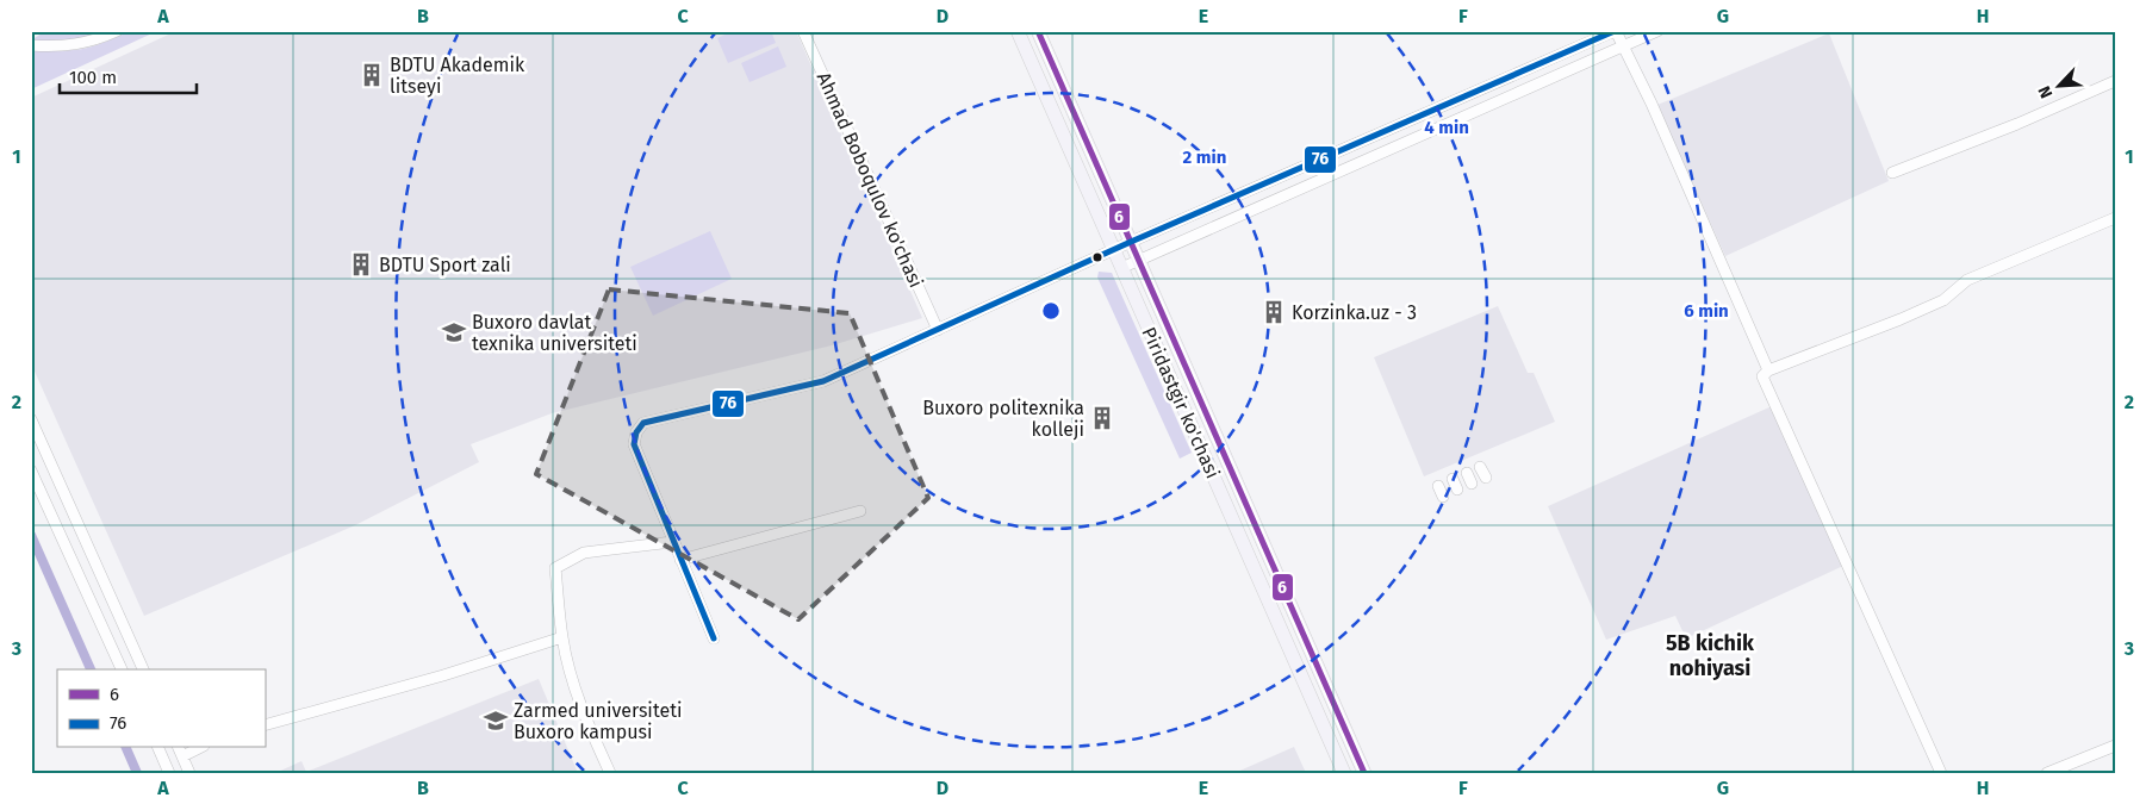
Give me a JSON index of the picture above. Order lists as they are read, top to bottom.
{
  "streets": {
    "main road": ["Piridastgir ko'chasi"],
    "street": ["Ahmad Boboqulov ko'chasi"]
  },
  "districts": ["5B kichik nohiyasi"],
  "places": {
    "building": [
      "BDTU Akademik litseyi",
      "BDTU Sport zali",
      "Korzinka.uz - 3",
      "Buxoro politexnika kolleji"
    ],
    "school or university": ["Buxoro davlat texnika universiteti", "Zarmed universiteti Buxoro kampusi"]
  },
  "lines": ["transit line 6", "transit line 76"],
  "legend": ["6", "76"],
  "scale_bar": "100 m",
  "north": "bottom left",
  "grid": {
    "columns": [
      "A",
      "B",
      "C",
      "D",
      "E",
      "F",
      "G",
      "H"
    ],
    "rows": ["1", "2", "3"]
  },
  "rings": ["4 min", "2 min", "6 min"]
}
